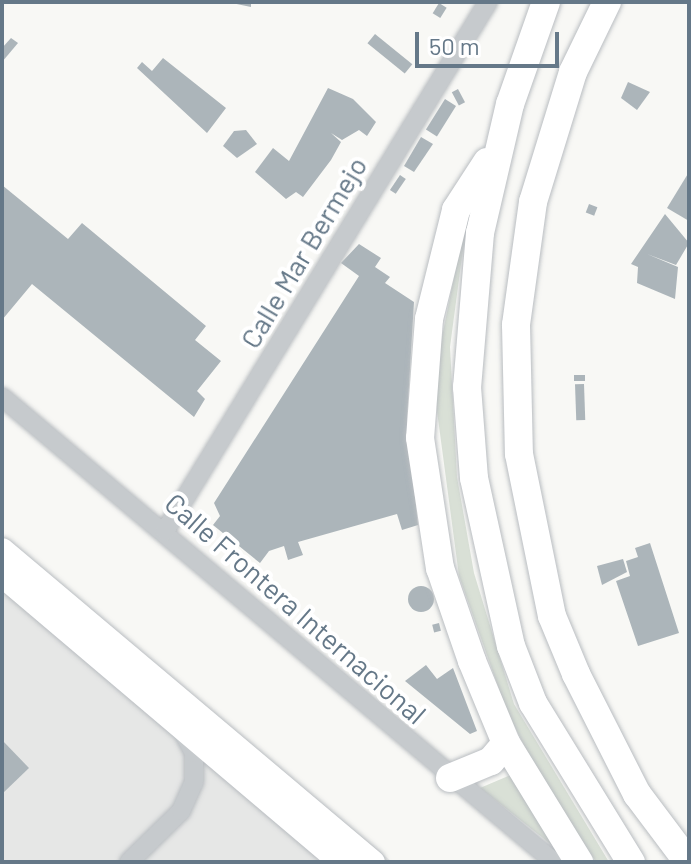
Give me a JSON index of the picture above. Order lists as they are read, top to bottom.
{
  "streets": {
    "street": ["Calle Mar Bermejo", "Calle Frontera Internacional"]
  },
  "crossings": [
    ["Calle Mar Bermejo", "Calle Frontera Internacional"]
  ],
  "scale_bar": "50 m"
}
